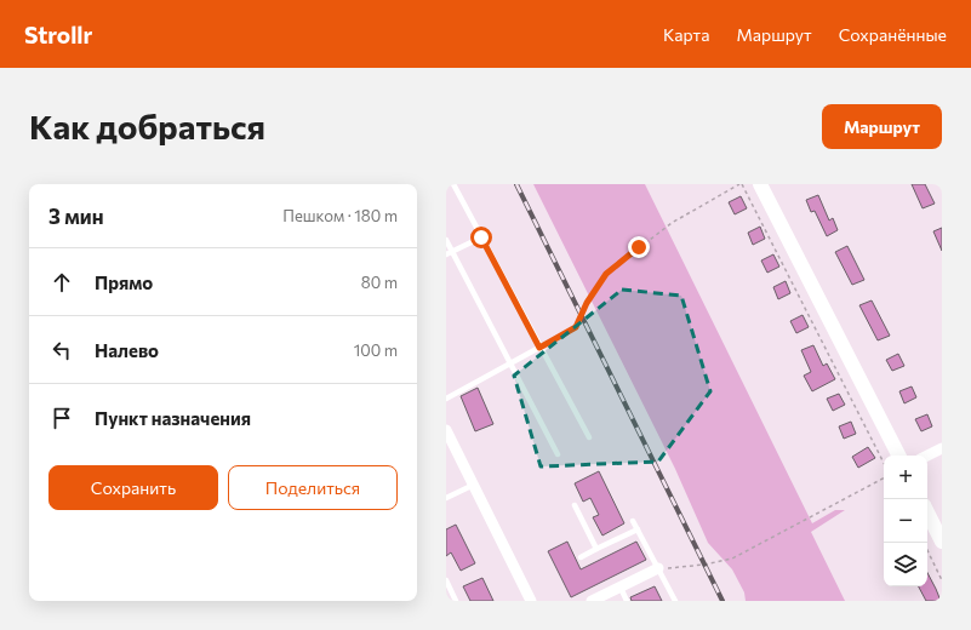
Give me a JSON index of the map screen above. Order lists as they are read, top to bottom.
{
  "page": {
    "header": "Strollr",
    "nav": ["Карта", "Маршрут", "Сохранённые"],
    "buttons": [
      "Маршрут",
      ["Сохранить", "Поделиться"]
    ],
    "title": "Как добраться",
    "heading": ["3 мин", "Пешком · 180 m"],
    "list": [
      ["Прямо", "80 m"],
      ["Налево", "100 m"],
      "Пункт назначения"
    ],
    "map_buttons": ["+", "−"]
  }
}
